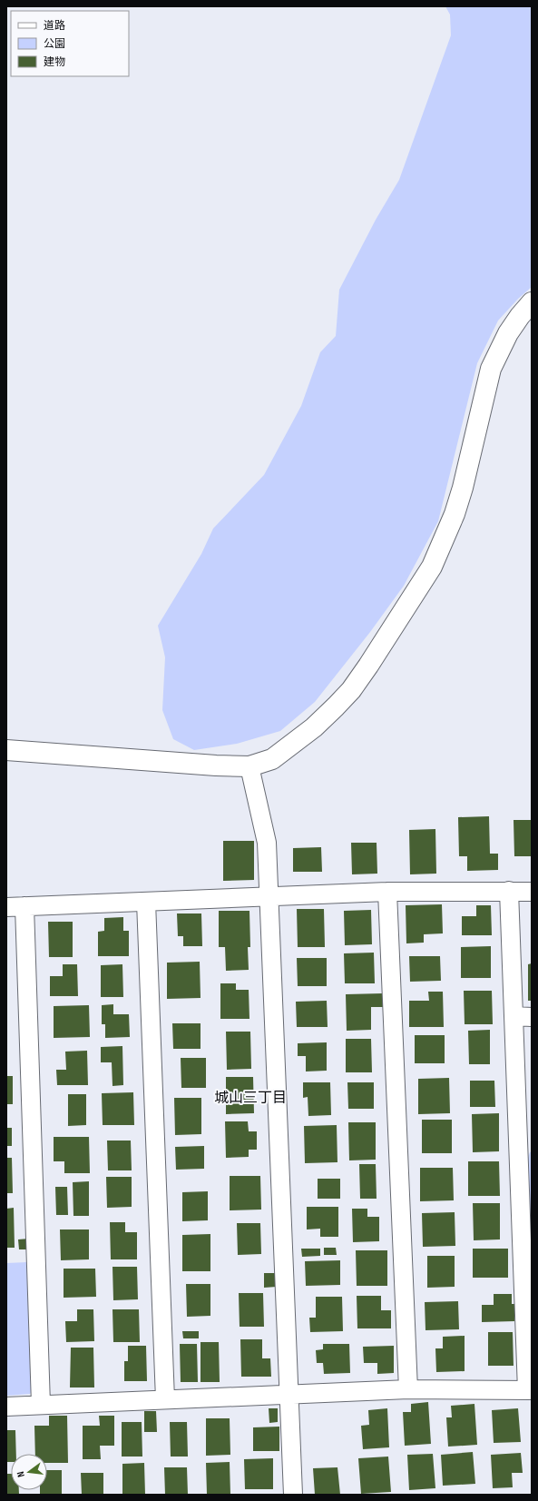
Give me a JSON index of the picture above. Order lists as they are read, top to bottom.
{
  "districts": ["城山三丁目"],
  "legend": ["道路", "公園", "建物"],
  "north": "left"
}
